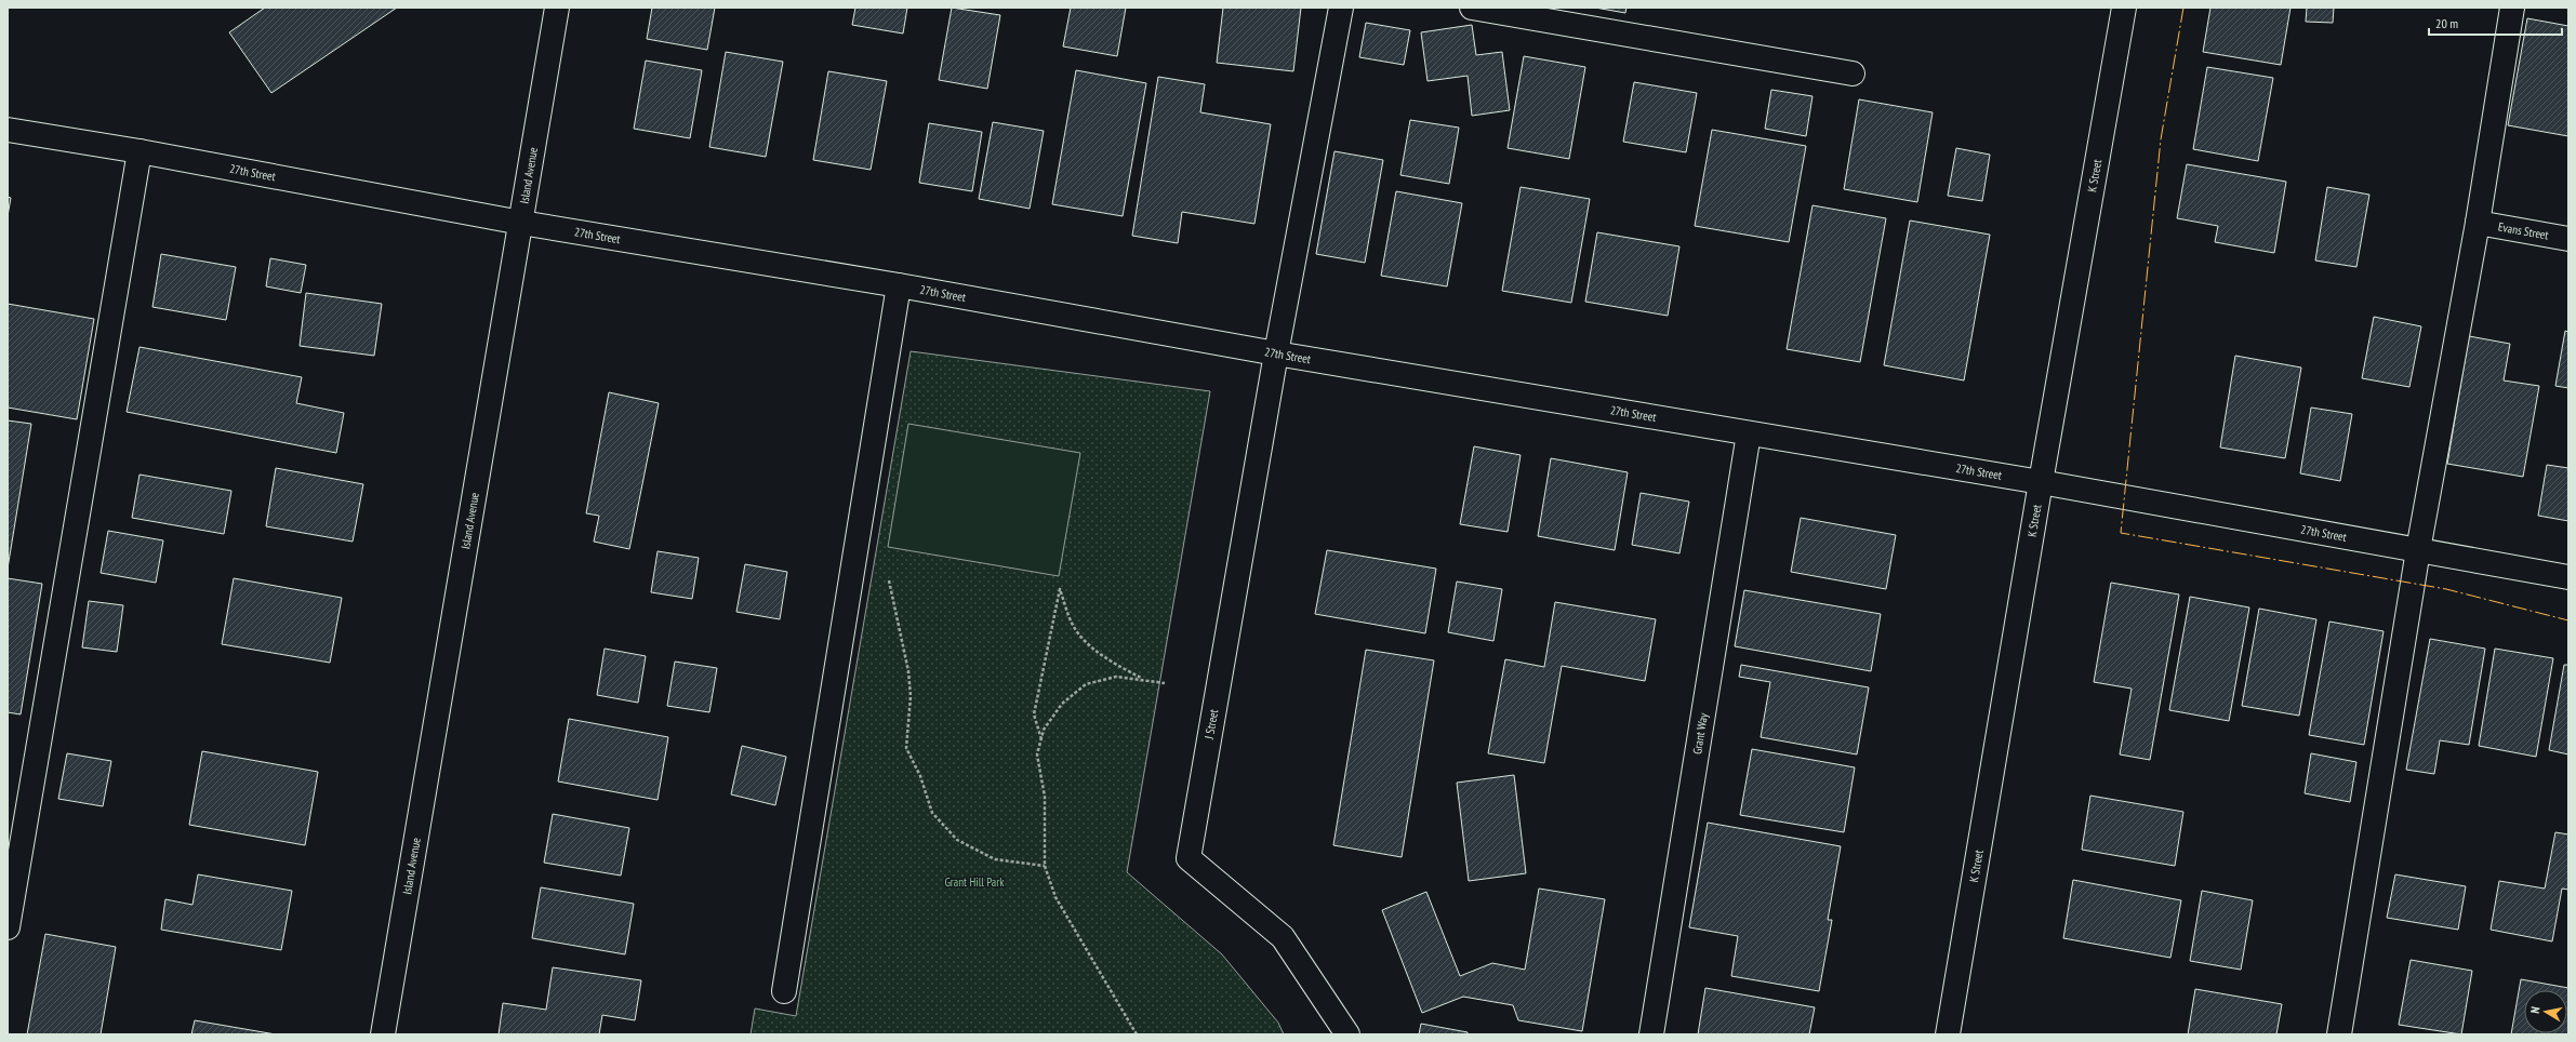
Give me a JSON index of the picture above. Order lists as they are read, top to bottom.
{
  "streets": {
    "street": [
      "27th Street",
      "Island Avenue",
      "K Street",
      "Evans Street",
      "J Street",
      "Grant Way"
    ]
  },
  "crossings": [
    ["27th Street", "Island Avenue"],
    ["27th Street", "K Street"],
    ["27th Street", "J Street"],
    ["27th Street", "Grant Way"]
  ],
  "parks": ["Grant Hill Park"],
  "scale_bar": "20 m",
  "north": "left"
}
